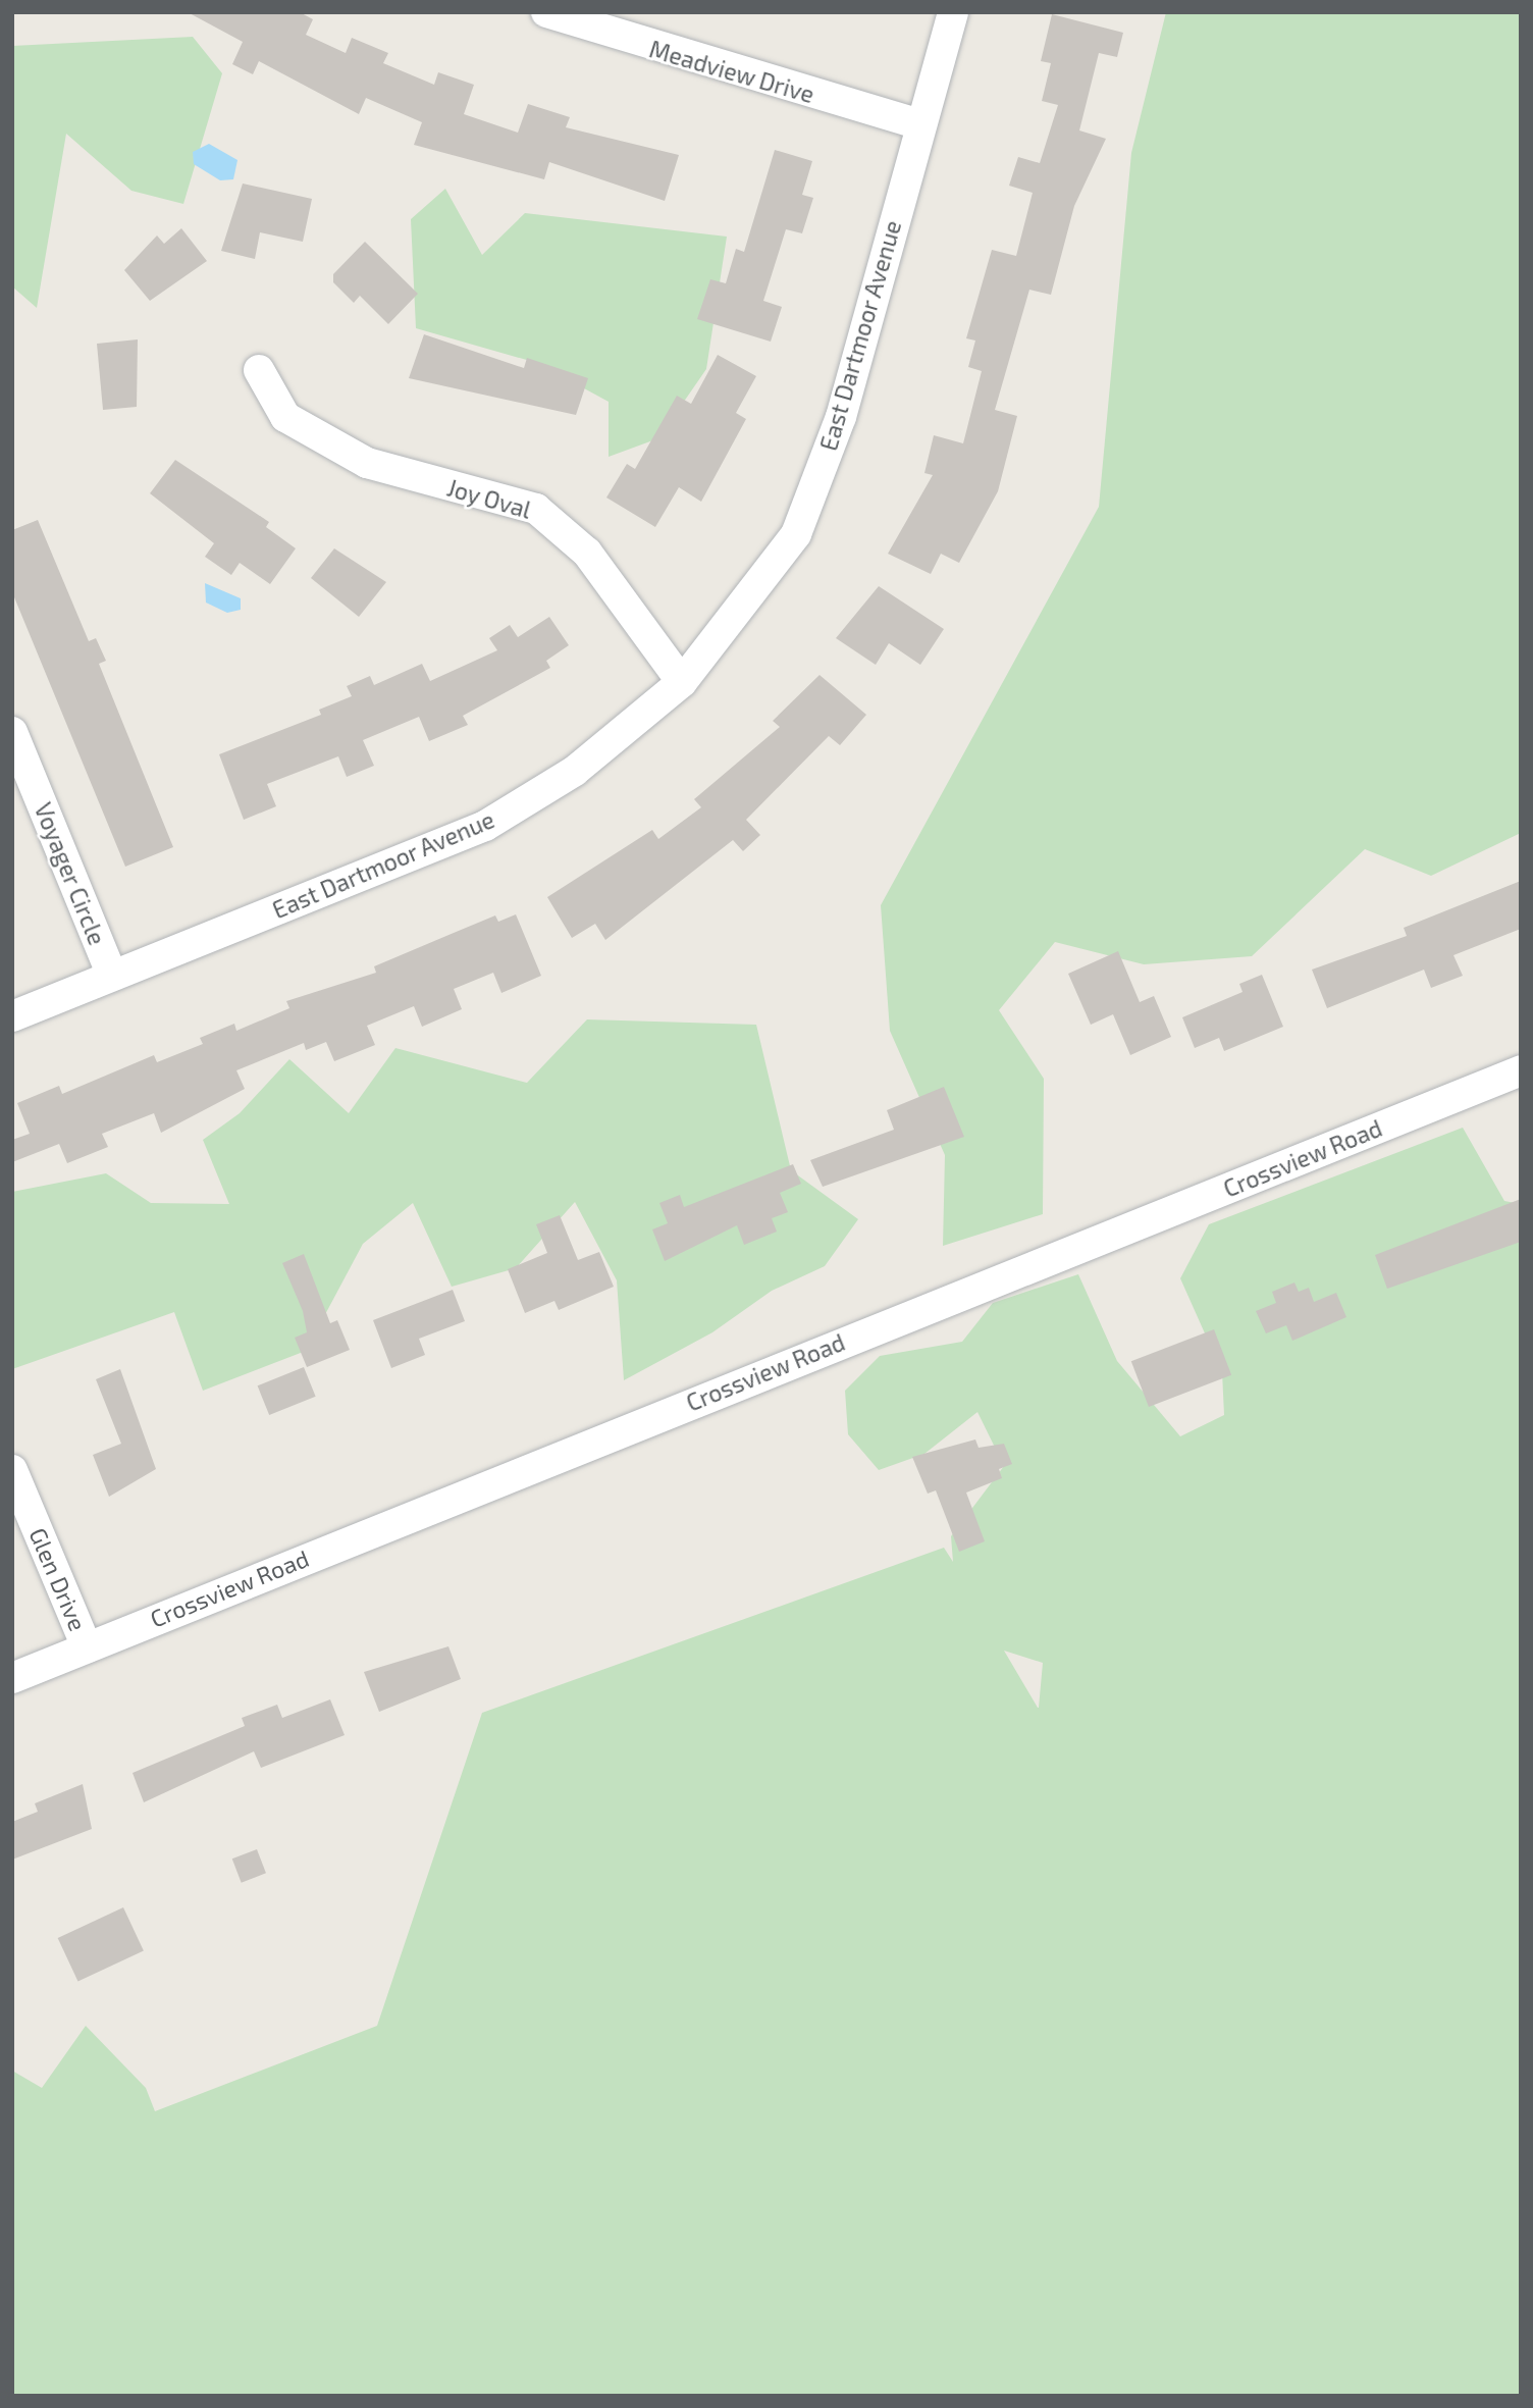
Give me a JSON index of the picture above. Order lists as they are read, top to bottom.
{
  "streets": {
    "street": [
      "Meadview Drive",
      "East Dartmoor Avenue",
      "Joy Oval",
      "Voyager Circle",
      "Crossview Road",
      "Glen Drive"
    ]
  },
  "crossings": [
    ["Meadview Drive", "East Dartmoor Avenue"],
    ["East Dartmoor Avenue", "Joy Oval"],
    ["East Dartmoor Avenue", "Voyager Circle"],
    ["Crossview Road", "Glen Drive"]
  ]
}
